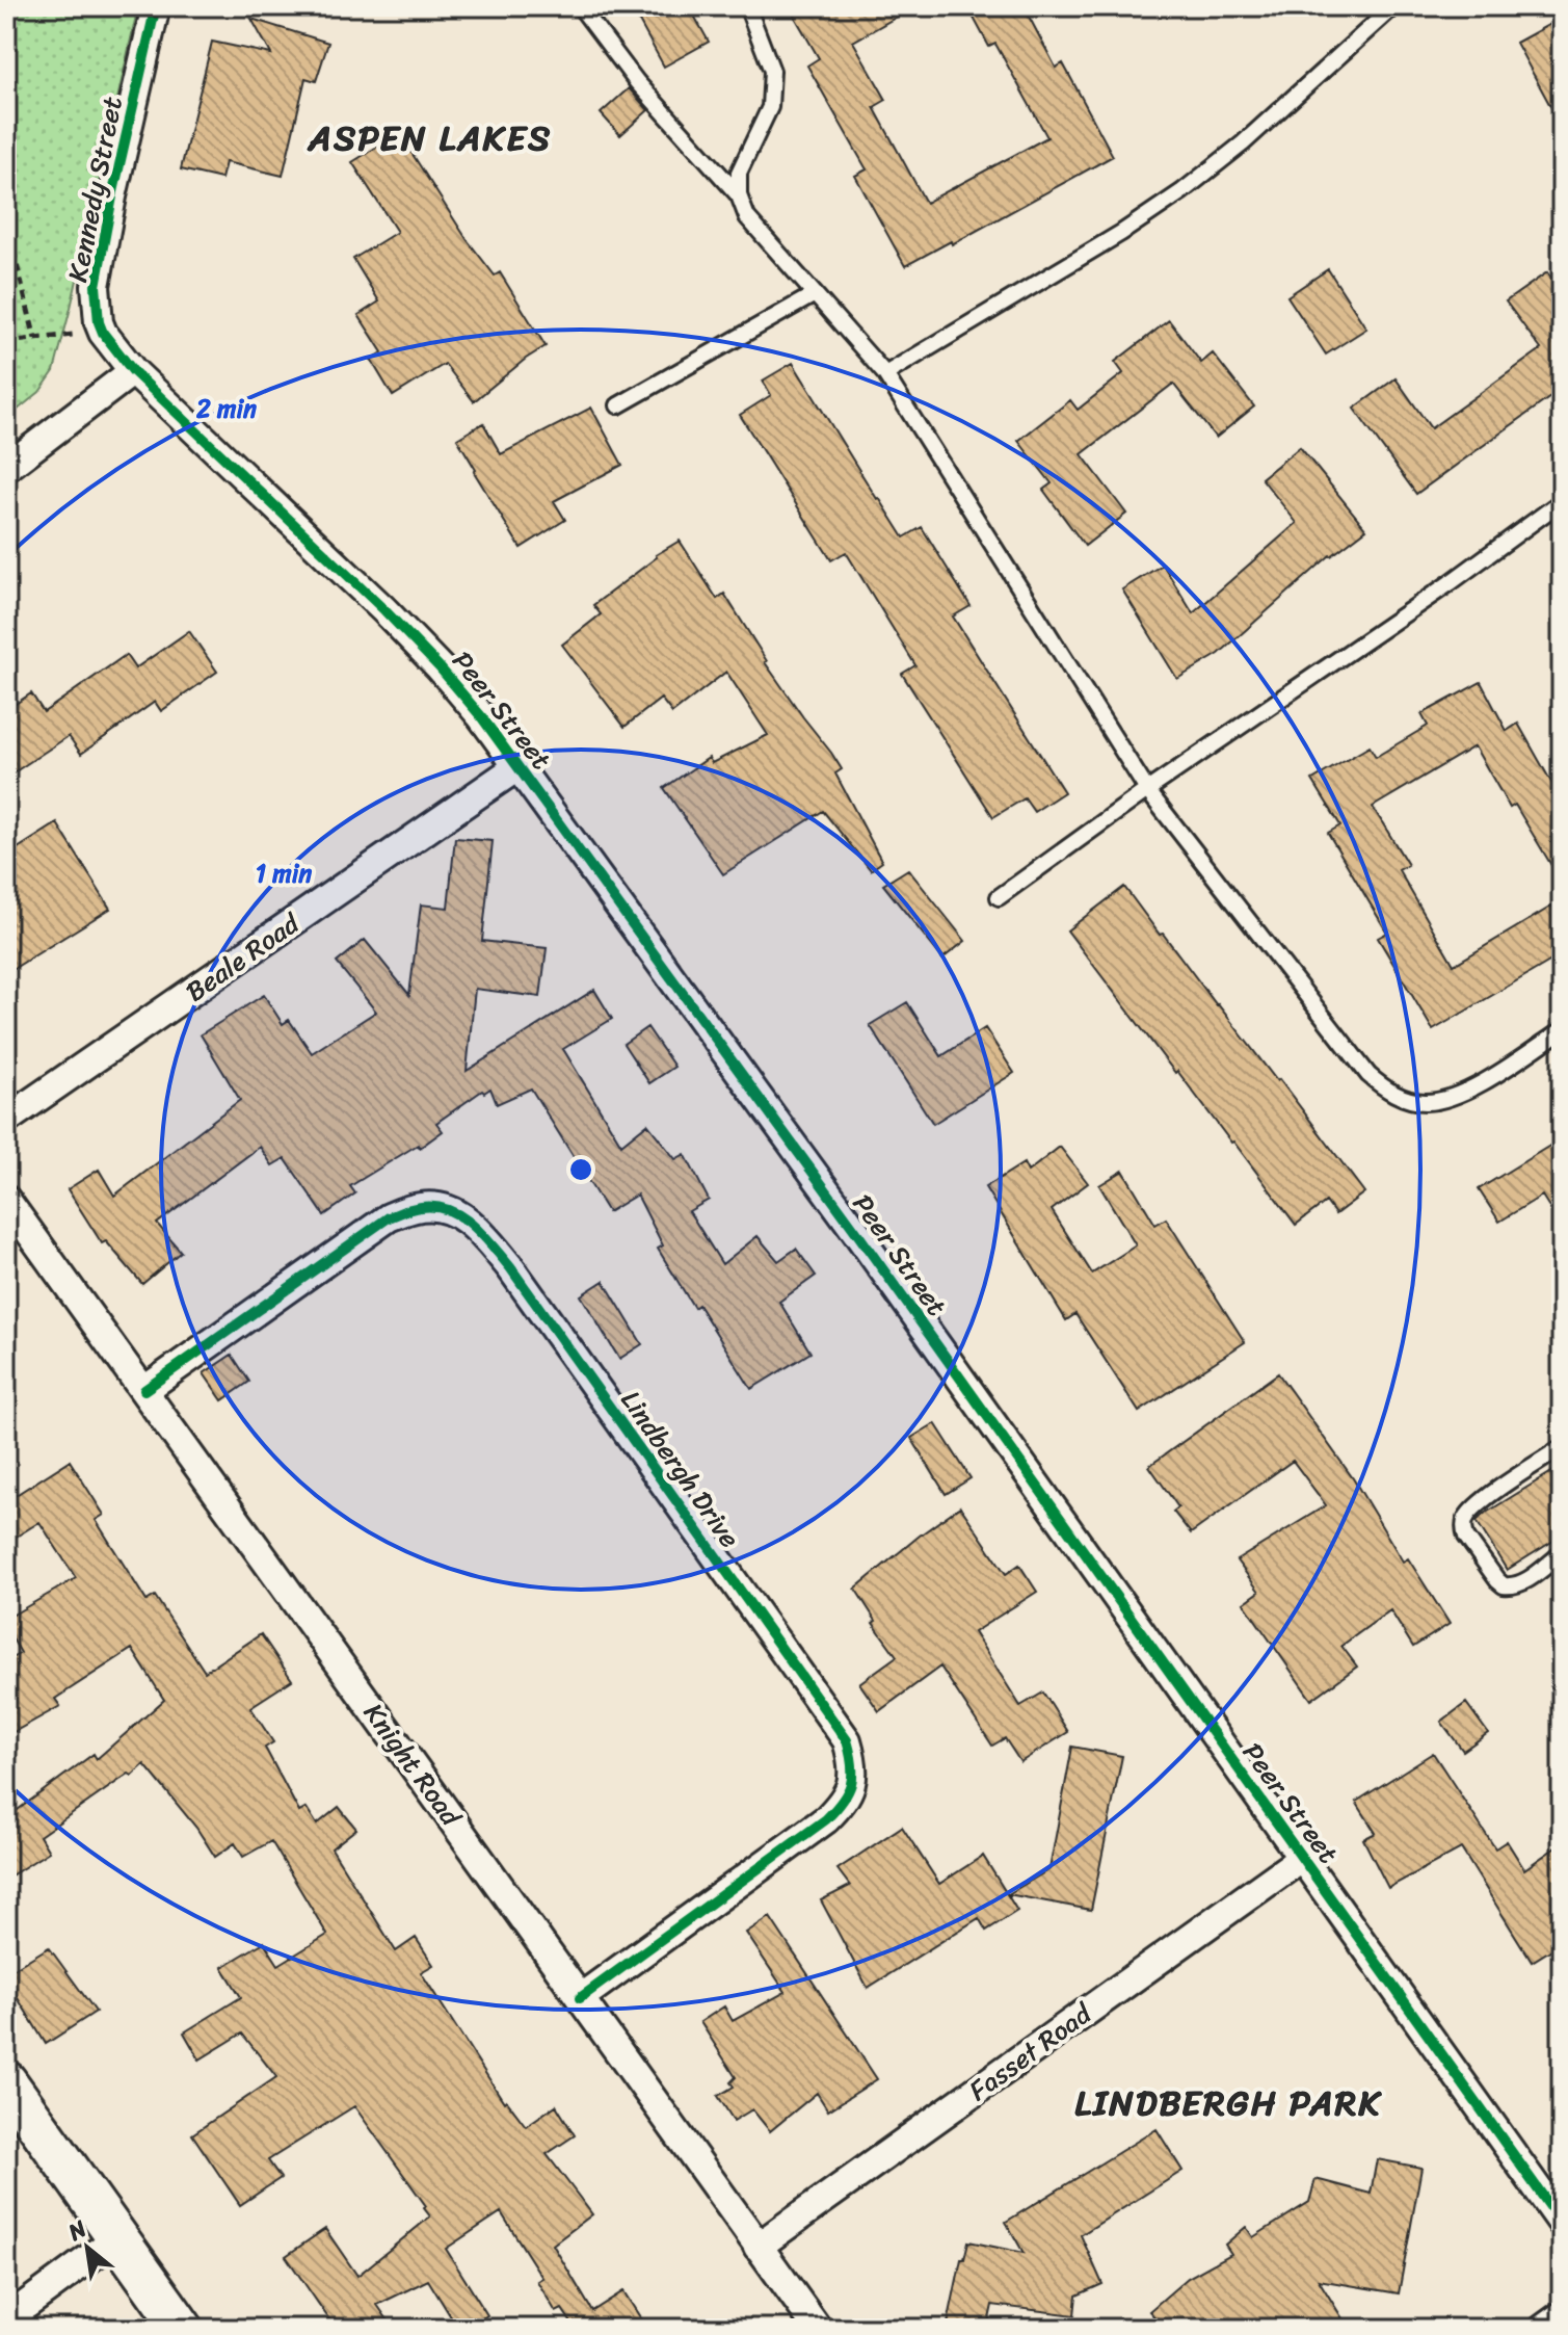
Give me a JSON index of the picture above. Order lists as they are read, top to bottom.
{
  "streets": {
    "street": [
      "Kennedy Street",
      "Peer Street",
      "Beale Road",
      "Lindbergh Drive",
      "Knight Road",
      "Fasset Road"
    ]
  },
  "crossings": [
    ["Kennedy Street", "Peer Street"],
    ["Peer Street", "Beale Road"],
    ["Peer Street", "Fasset Road"],
    ["Lindbergh Drive", "Knight Road"],
    ["Knight Road", "Fasset Road"]
  ],
  "districts": ["ASPEN LAKES", "LINDBERGH PARK"],
  "north": "top left",
  "rings": ["2 min", "1 min"]
}
